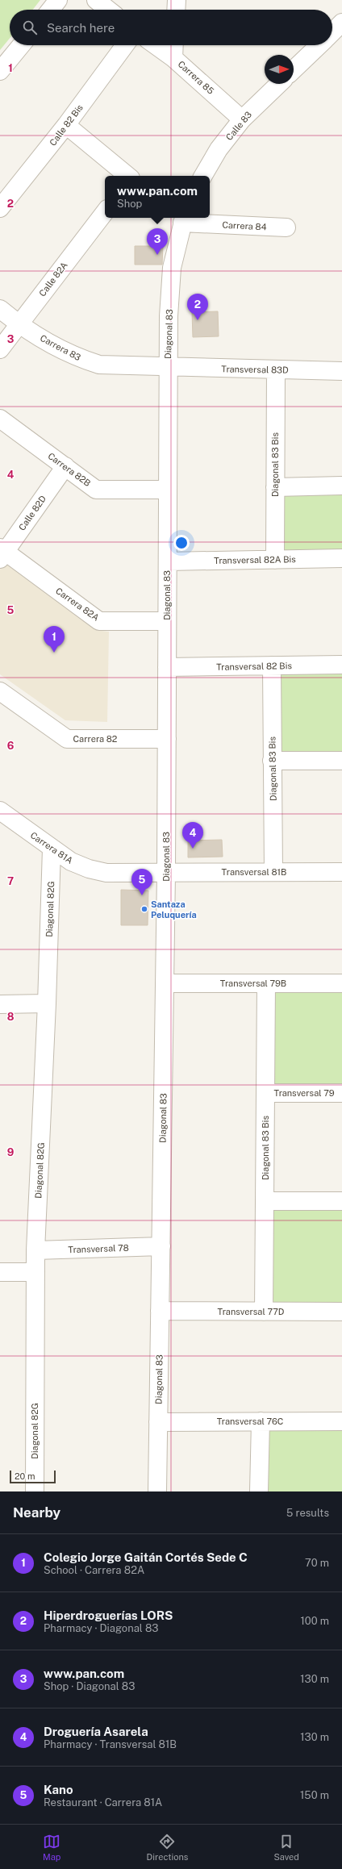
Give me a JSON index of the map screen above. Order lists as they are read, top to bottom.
{
  "streets": {
    "street": [
      "Carrera 85",
      "Calle 82 Bis",
      "Calle 83",
      "Carrera 84",
      "Calle 82A",
      "Diagonal 83",
      "Carrera 83",
      "Transversal 83D",
      "Diagonal 83 Bis",
      "Carrera 82B",
      "Calle 82D",
      "Transversal 82A Bis",
      "Carrera 82A",
      "Transversal 82 Bis",
      "Carrera 82",
      "Carrera 81A",
      "Transversal 81B",
      "Diagonal 82G",
      "Transversal 79B",
      "Transversal 79",
      "Transversal 78",
      "Transversal 77D",
      "Transversal 76C"
    ]
  },
  "crossings": [
    ["Carrera 85", "Calle 83"],
    ["Carrera 84", "Diagonal 83"],
    ["Calle 82A", "Carrera 83"],
    ["Diagonal 83", "Carrera 83"],
    ["Diagonal 83", "Transversal 83D"],
    ["Diagonal 83", "Carrera 82B"],
    ["Diagonal 83", "Transversal 82A Bis"],
    ["Diagonal 83", "Carrera 82A"],
    ["Diagonal 83", "Transversal 82 Bis"],
    ["Diagonal 83", "Carrera 82"],
    ["Diagonal 83", "Carrera 81A"],
    ["Diagonal 83", "Transversal 81B"],
    ["Diagonal 83", "Transversal 79B"],
    ["Diagonal 83", "Transversal 78"],
    ["Diagonal 83", "Transversal 77D"],
    ["Diagonal 83", "Transversal 76C"],
    ["Carrera 83", "Transversal 83D"],
    ["Transversal 83D", "Diagonal 83 Bis"],
    ["Diagonal 83 Bis", "Transversal 82A Bis"],
    ["Diagonal 83 Bis", "Transversal 82 Bis"],
    ["Diagonal 83 Bis", "Transversal 81B"],
    ["Diagonal 83 Bis", "Transversal 79B"],
    ["Diagonal 83 Bis", "Transversal 79"],
    ["Diagonal 83 Bis", "Transversal 77D"],
    ["Carrera 82B", "Calle 82D"],
    ["Calle 82D", "Carrera 82A"],
    ["Carrera 81A", "Transversal 81B"],
    ["Carrera 81A", "Diagonal 82G"],
    ["Diagonal 82G", "Transversal 78"]
  ],
  "places": ["Santaza Peluquería"],
  "scale_bar": "20 m",
  "north": "right",
  "page": {
    "search": "Search here",
    "popup": ["www.pan.com", "Shop"],
    "pins": [
      "3",
      "2",
      "1",
      "4",
      "5"
    ],
    "scale": "20 m",
    "heading": ["Nearby", "5 results"],
    "list": [
      {
        "mark": "1",
        "name": "Colegio Jorge Gaitán Cortés Sede C",
        "note": "School · Carrera 82A",
        "value": "70 m"
      },
      {
        "mark": "2",
        "name": "Hiperdroguerías LORS",
        "note": "Pharmacy · Diagonal 83",
        "value": "100 m"
      },
      {
        "mark": "3",
        "name": "www.pan.com",
        "note": "Shop · Diagonal 83",
        "value": "130 m"
      },
      {
        "mark": "4",
        "name": "Droguería Asarela",
        "note": "Pharmacy · Transversal 81B",
        "value": "130 m"
      },
      {
        "mark": "5",
        "name": "Kano",
        "note": "Restaurant · Carrera 81A",
        "value": "150 m"
      }
    ],
    "nav": ["Map", "Directions", "Saved"]
  },
  "grid": {
    "rows": [
      "1",
      "2",
      "3",
      "4",
      "5",
      "6",
      "7",
      "8",
      "9"
    ]
  }
}
